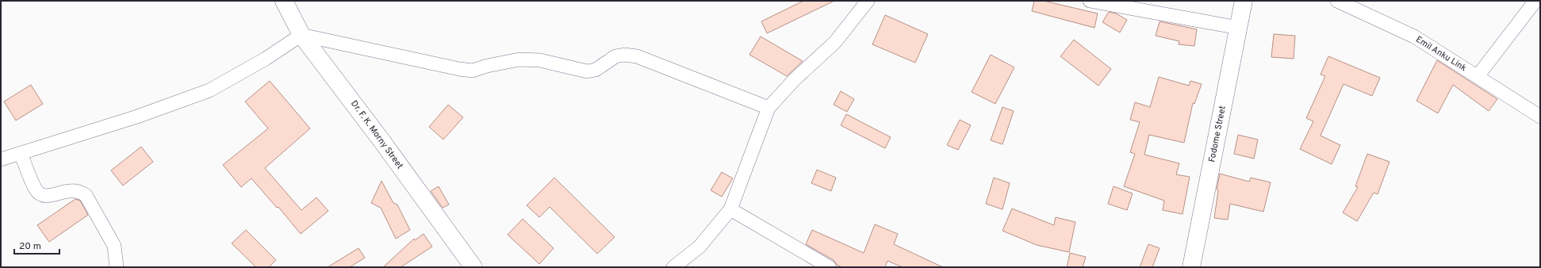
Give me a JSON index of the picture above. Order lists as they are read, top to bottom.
{
  "streets": {
    "street": ["Emil Anku Link", "Fodome Street", "Dr. F. K. Morny Street"]
  },
  "scale_bar": "20 m"
}
